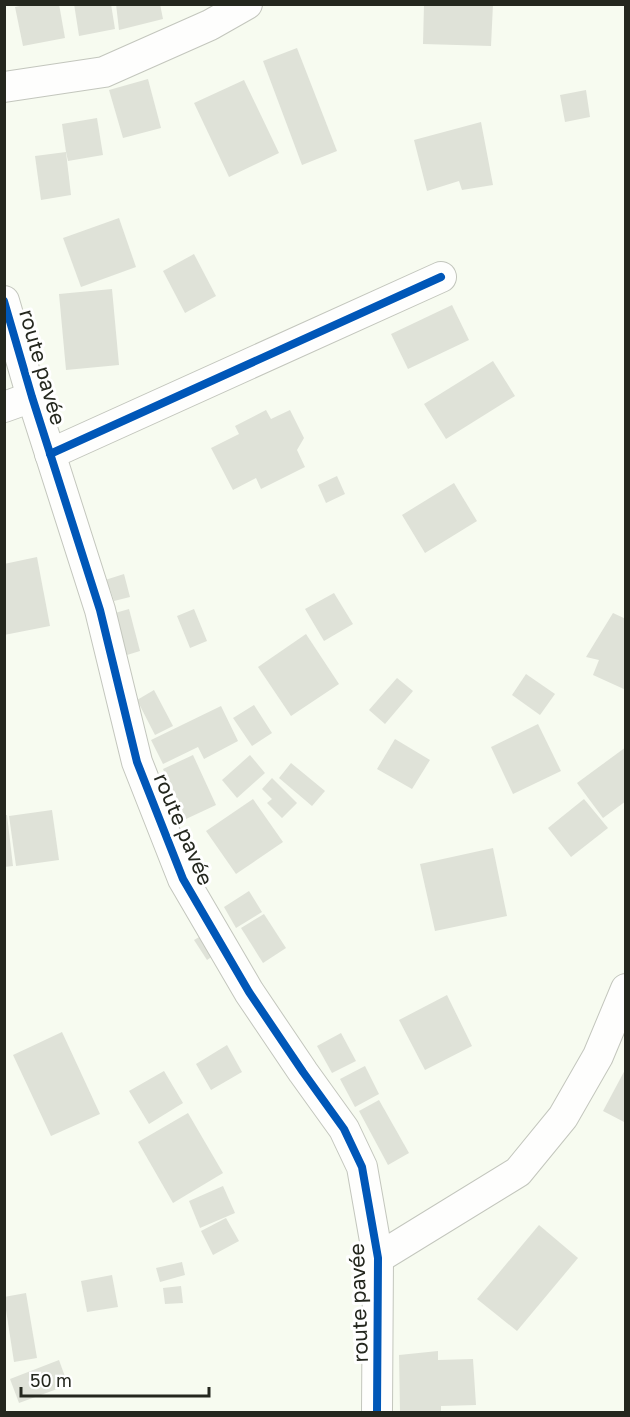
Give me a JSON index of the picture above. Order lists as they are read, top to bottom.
{
  "streets": {
    "street": ["route pavée"]
  },
  "scale_bar": "50 m"
}
